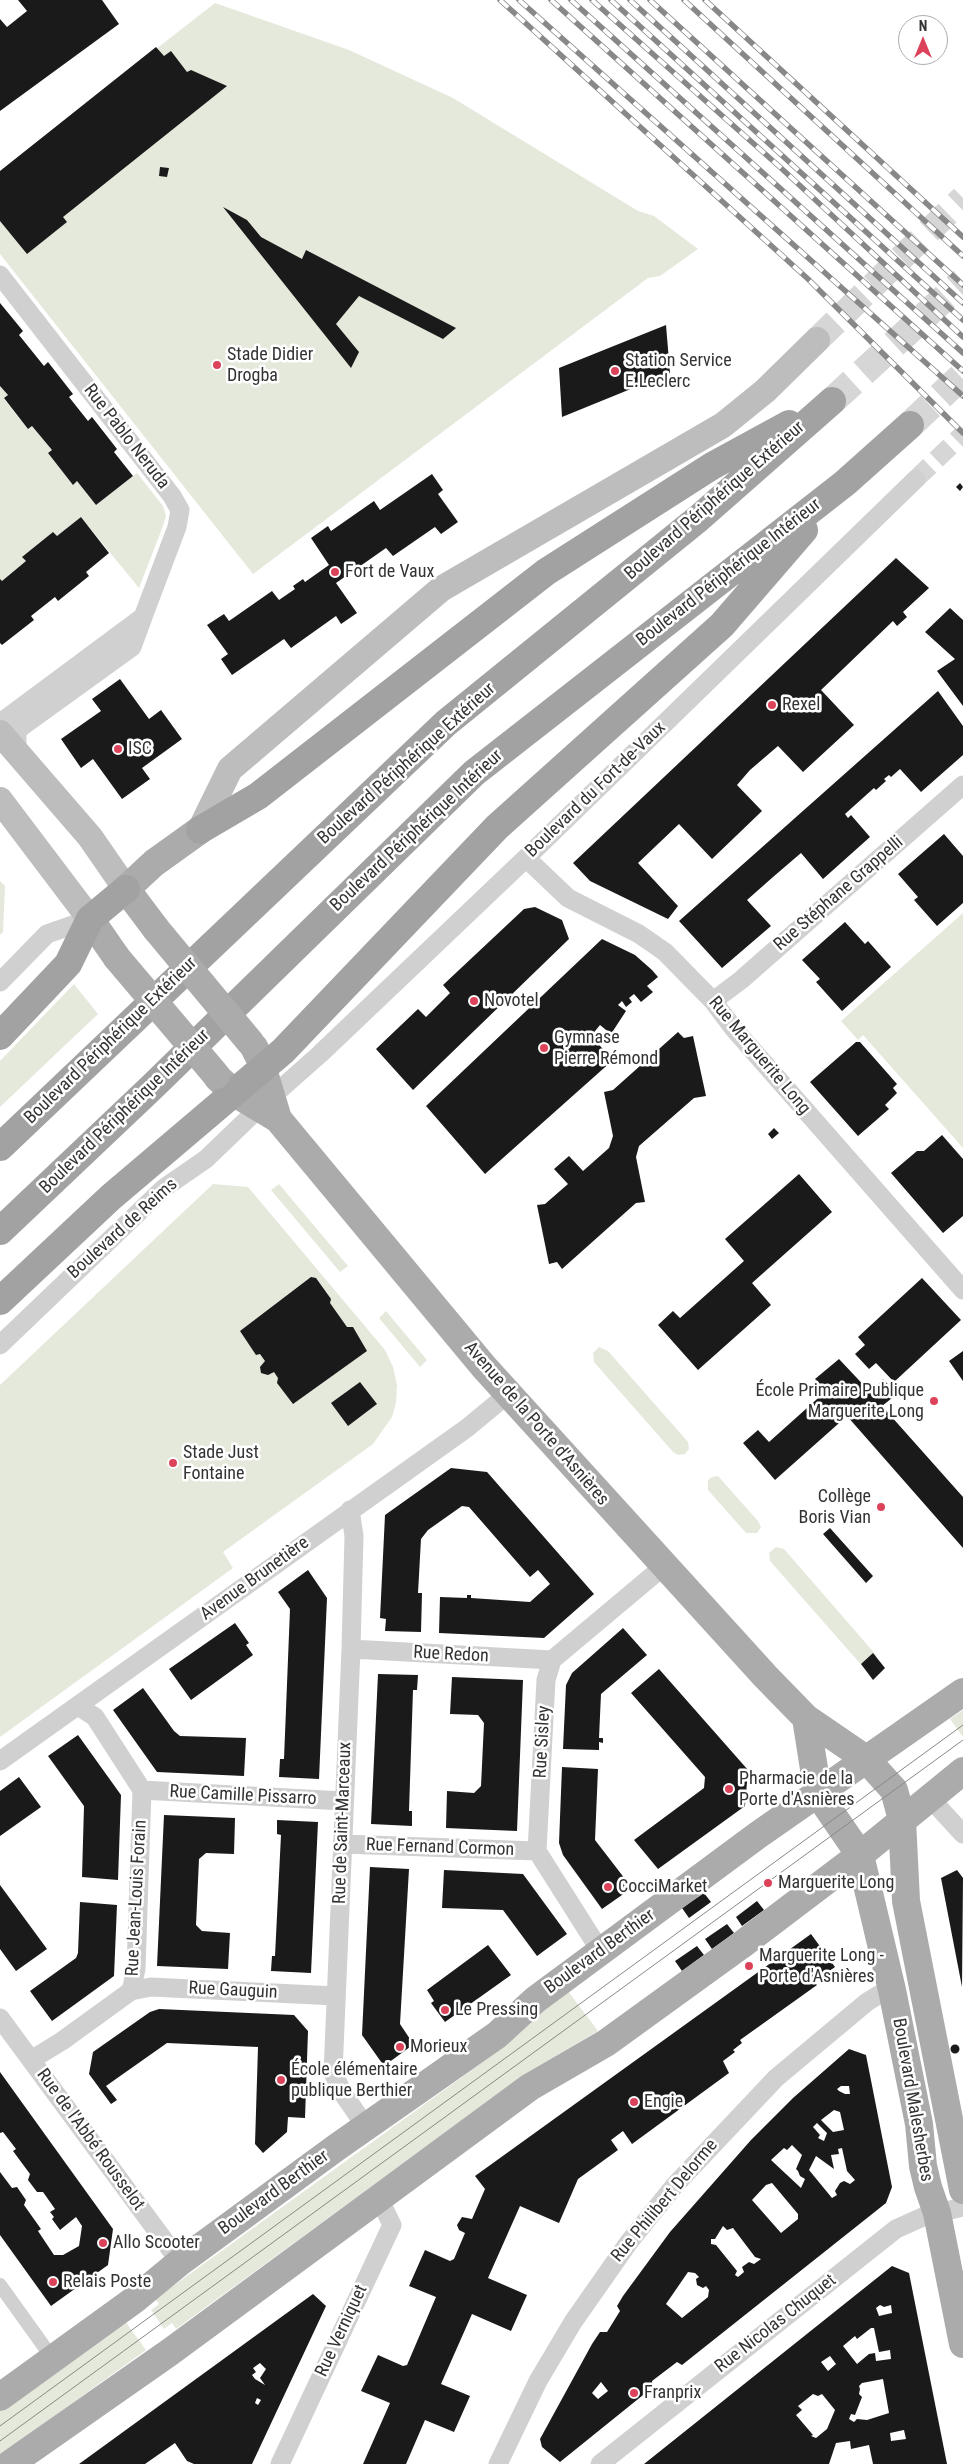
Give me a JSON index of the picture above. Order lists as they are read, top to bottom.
{
  "streets": {
    "highway": ["Boulevard Périphérique Extérieur", "Boulevard Périphérique Intérieur"],
    "main road": ["Avenue de la Porte d'Asnières", "Boulevard Berthier", "Boulevard Malesherbes"],
    "street": [
      "Rue Pablo Neruda",
      "Boulevard du Fort-de-Vaux",
      "Rue Stéphane Grappelli",
      "Rue Marguerite Long",
      "Boulevard de Reims",
      "Avenue Brunetière",
      "Rue Redon",
      "Rue Sisley",
      "Rue Camille Pissarro",
      "Rue de Saint-Marceaux",
      "Rue Fernand Cormon",
      "Rue Jean-Louis Forain",
      "Rue Gauguin",
      "Rue de l'Abbé Rousselot",
      "Rue Philibert Delorme",
      "Rue Nicolas Chuquet",
      "Rue Verniquet"
    ]
  },
  "crossings": [
    ["Rue Pablo Neruda", "Avenue de la Porte d'Asnières"],
    ["Boulevard du Fort-de-Vaux", "Rue Marguerite Long"],
    ["Boulevard du Fort-de-Vaux", "Boulevard de Reims"],
    ["Boulevard du Fort-de-Vaux", "Avenue de la Porte d'Asnières"],
    ["Rue Stéphane Grappelli", "Rue Marguerite Long"],
    ["Boulevard de Reims", "Avenue de la Porte d'Asnières"],
    ["Avenue de la Porte d'Asnières", "Avenue Brunetière"],
    ["Avenue de la Porte d'Asnières", "Boulevard Berthier"],
    ["Avenue de la Porte d'Asnières", "Boulevard Malesherbes"],
    ["Avenue Brunetière", "Rue de Saint-Marceaux"],
    ["Rue Redon", "Rue Sisley"],
    ["Rue Redon", "Rue de Saint-Marceaux"],
    ["Rue Sisley", "Rue Fernand Cormon"],
    ["Rue Camille Pissarro", "Rue de Saint-Marceaux"],
    ["Rue Camille Pissarro", "Rue Jean-Louis Forain"],
    ["Rue de Saint-Marceaux", "Rue Fernand Cormon"],
    ["Rue de Saint-Marceaux", "Boulevard Berthier"],
    ["Rue de Saint-Marceaux", "Rue Gauguin"],
    ["Rue Jean-Louis Forain", "Rue Gauguin"],
    ["Rue Jean-Louis Forain", "Rue de l'Abbé Rousselot"],
    ["Boulevard Berthier", "Boulevard Malesherbes"],
    ["Boulevard Berthier", "Rue de l'Abbé Rousselot"],
    ["Boulevard Malesherbes", "Rue Philibert Delorme"],
    ["Boulevard Malesherbes", "Rue Nicolas Chuquet"]
  ],
  "places": [
    "Stade Didier Drogba",
    "Station Service E.Leclerc",
    "Fort de Vaux",
    "Rexel",
    "ISC",
    "Novotel",
    "Gymnase Pierre Rémond",
    "École Primaire Publique Marguerite Long",
    "Stade Just Fontaine",
    "Collège Boris Vian",
    "Pharmacie de la Porte d'Asnières",
    "Marguerite Long",
    "CocciMarket",
    "Marguerite Long - Porte d'Asnières",
    "Le Pressing",
    "Morieux",
    "École élémentaire publique Berthier",
    "Engie",
    "Allo Scooter",
    "Relais Poste",
    "Franprix"
  ],
  "north": "top"
}
